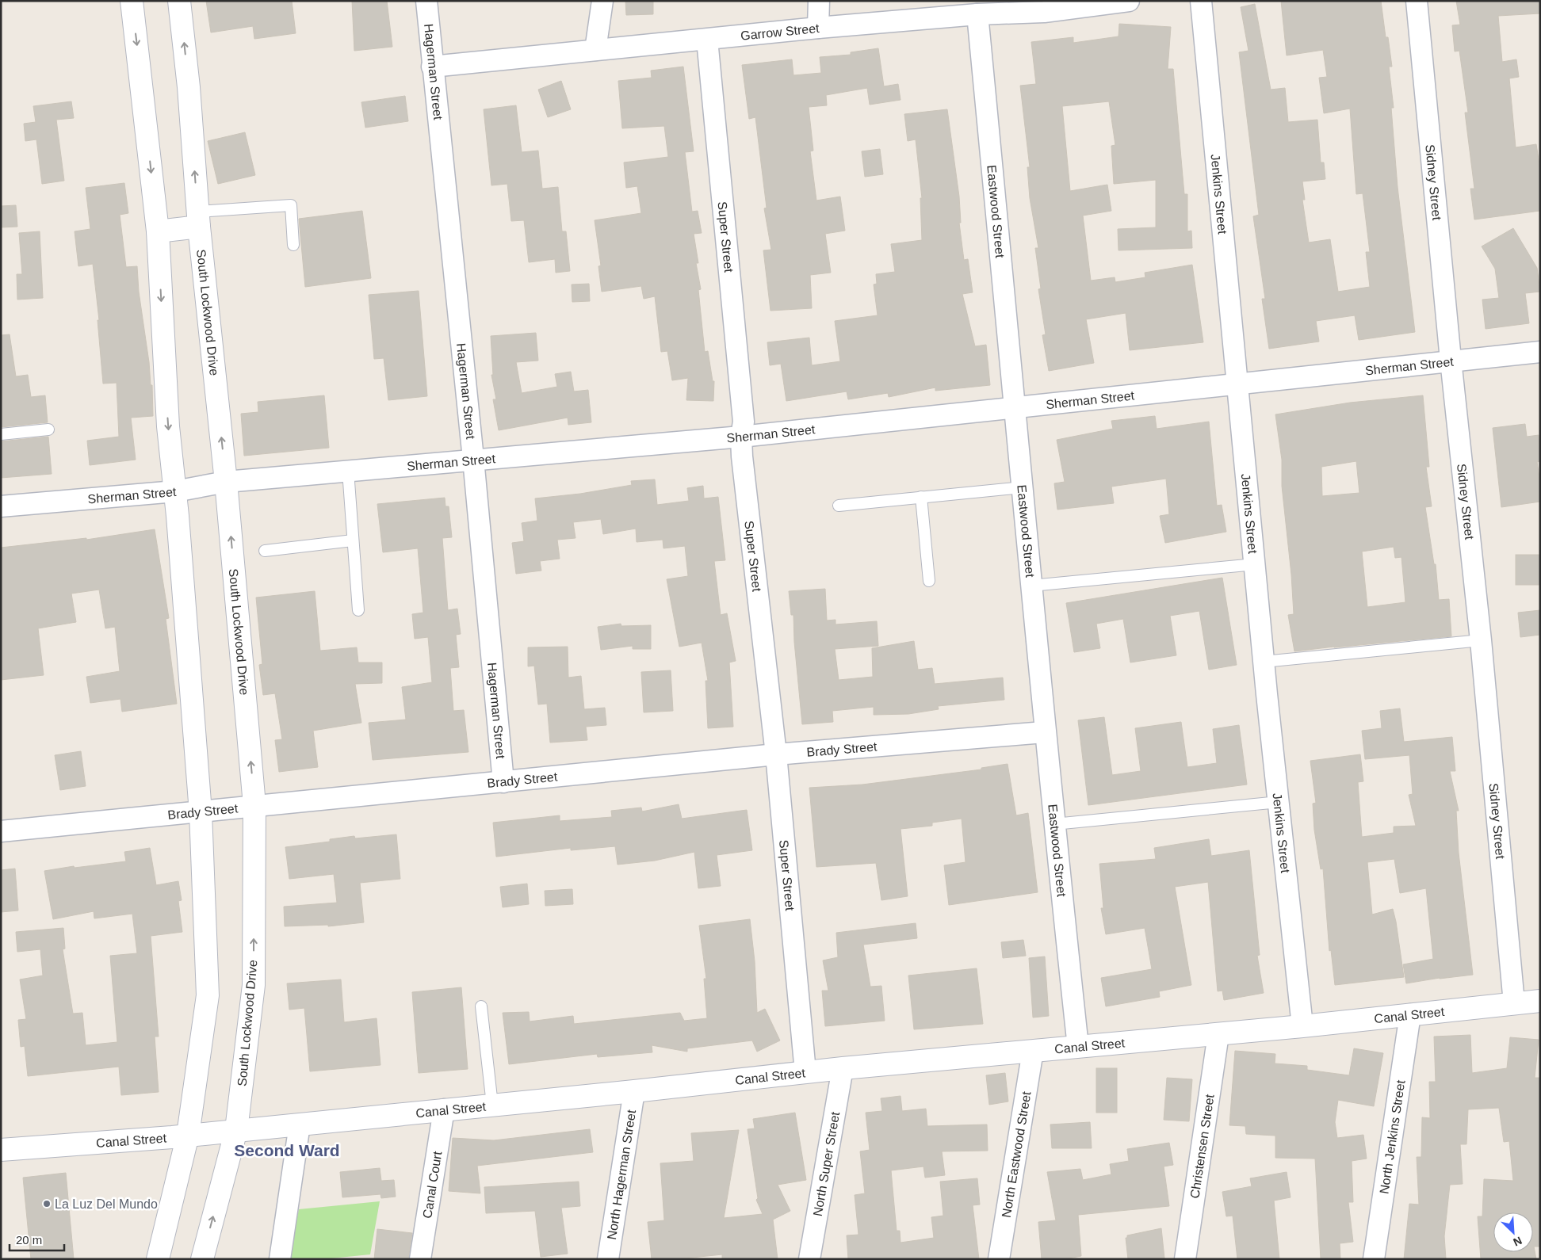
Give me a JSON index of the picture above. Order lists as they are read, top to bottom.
{
  "streets": {
    "main road": ["South Lockwood Drive", "Canal Street"],
    "street": [
      "Garrow Street",
      "Hagerman Street",
      "Sidney Street",
      "Jenkins Street",
      "Eastwood Street",
      "Super Street",
      "Sherman Street",
      "Brady Street",
      "North Jenkins Street",
      "Christensen Street",
      "North Eastwood Street",
      "North Super Street",
      "North Hagerman Street",
      "Canal Court"
    ]
  },
  "crossings": [
    ["Garrow Street", "Hagerman Street"],
    ["Garrow Street", "Eastwood Street"],
    ["Garrow Street", "Super Street"],
    ["Hagerman Street", "Sherman Street"],
    ["Hagerman Street", "Brady Street"],
    ["Sidney Street", "Sherman Street"],
    ["Sidney Street", "Canal Street"],
    ["Jenkins Street", "Sherman Street"],
    ["Jenkins Street", "Canal Street"],
    ["Eastwood Street", "Sherman Street"],
    ["Eastwood Street", "Brady Street"],
    ["Eastwood Street", "Canal Street"],
    ["Super Street", "Sherman Street"],
    ["Super Street", "Brady Street"],
    ["Super Street", "Canal Street"],
    ["South Lockwood Drive", "Sherman Street"],
    ["South Lockwood Drive", "Brady Street"],
    ["South Lockwood Drive", "Canal Street"],
    ["Canal Street", "North Jenkins Street"],
    ["Canal Street", "Christensen Street"],
    ["Canal Street", "North Eastwood Street"],
    ["Canal Street", "North Super Street"],
    ["Canal Street", "North Hagerman Street"],
    ["Canal Street", "Canal Court"]
  ],
  "districts": ["Second Ward"],
  "places": ["La Luz Del Mundo"],
  "scale_bar": "20 m",
  "north": "bottom right"
}
